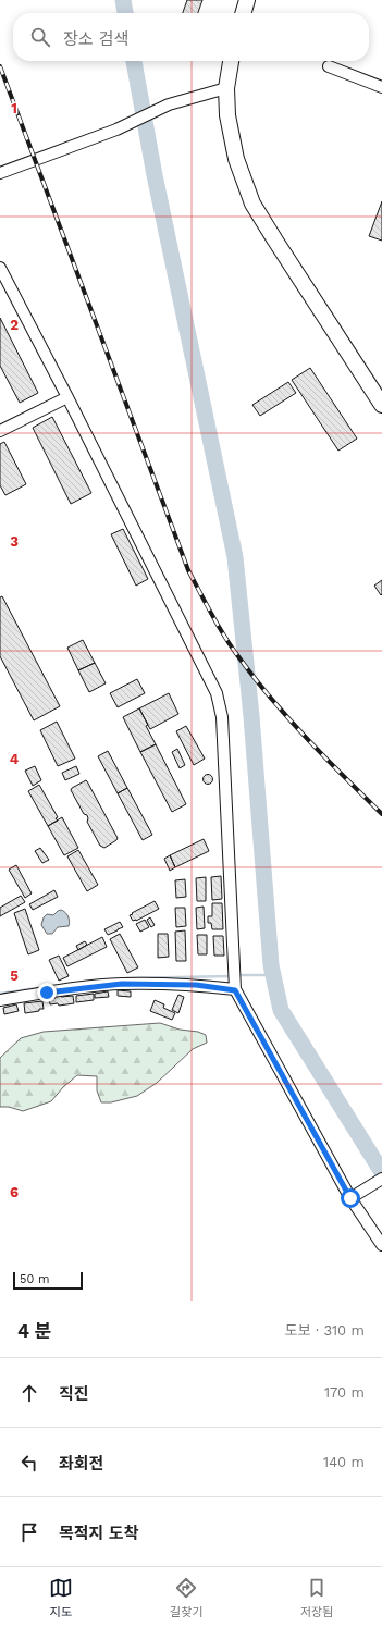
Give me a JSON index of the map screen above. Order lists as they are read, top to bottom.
{
  "scale_bar": "50 m",
  "page": {
    "search": "장소 검색",
    "scale": "50 m",
    "heading": ["4 분", "도보 · 310 m"],
    "list": [
      ["직진", "170 m"],
      ["좌회전", "140 m"],
      "목적지 도착"
    ],
    "nav": ["지도", "길찾기", "저장됨"]
  },
  "grid": {
    "rows": [
      "1",
      "2",
      "3",
      "4",
      "5",
      "6"
    ]
  }
}
